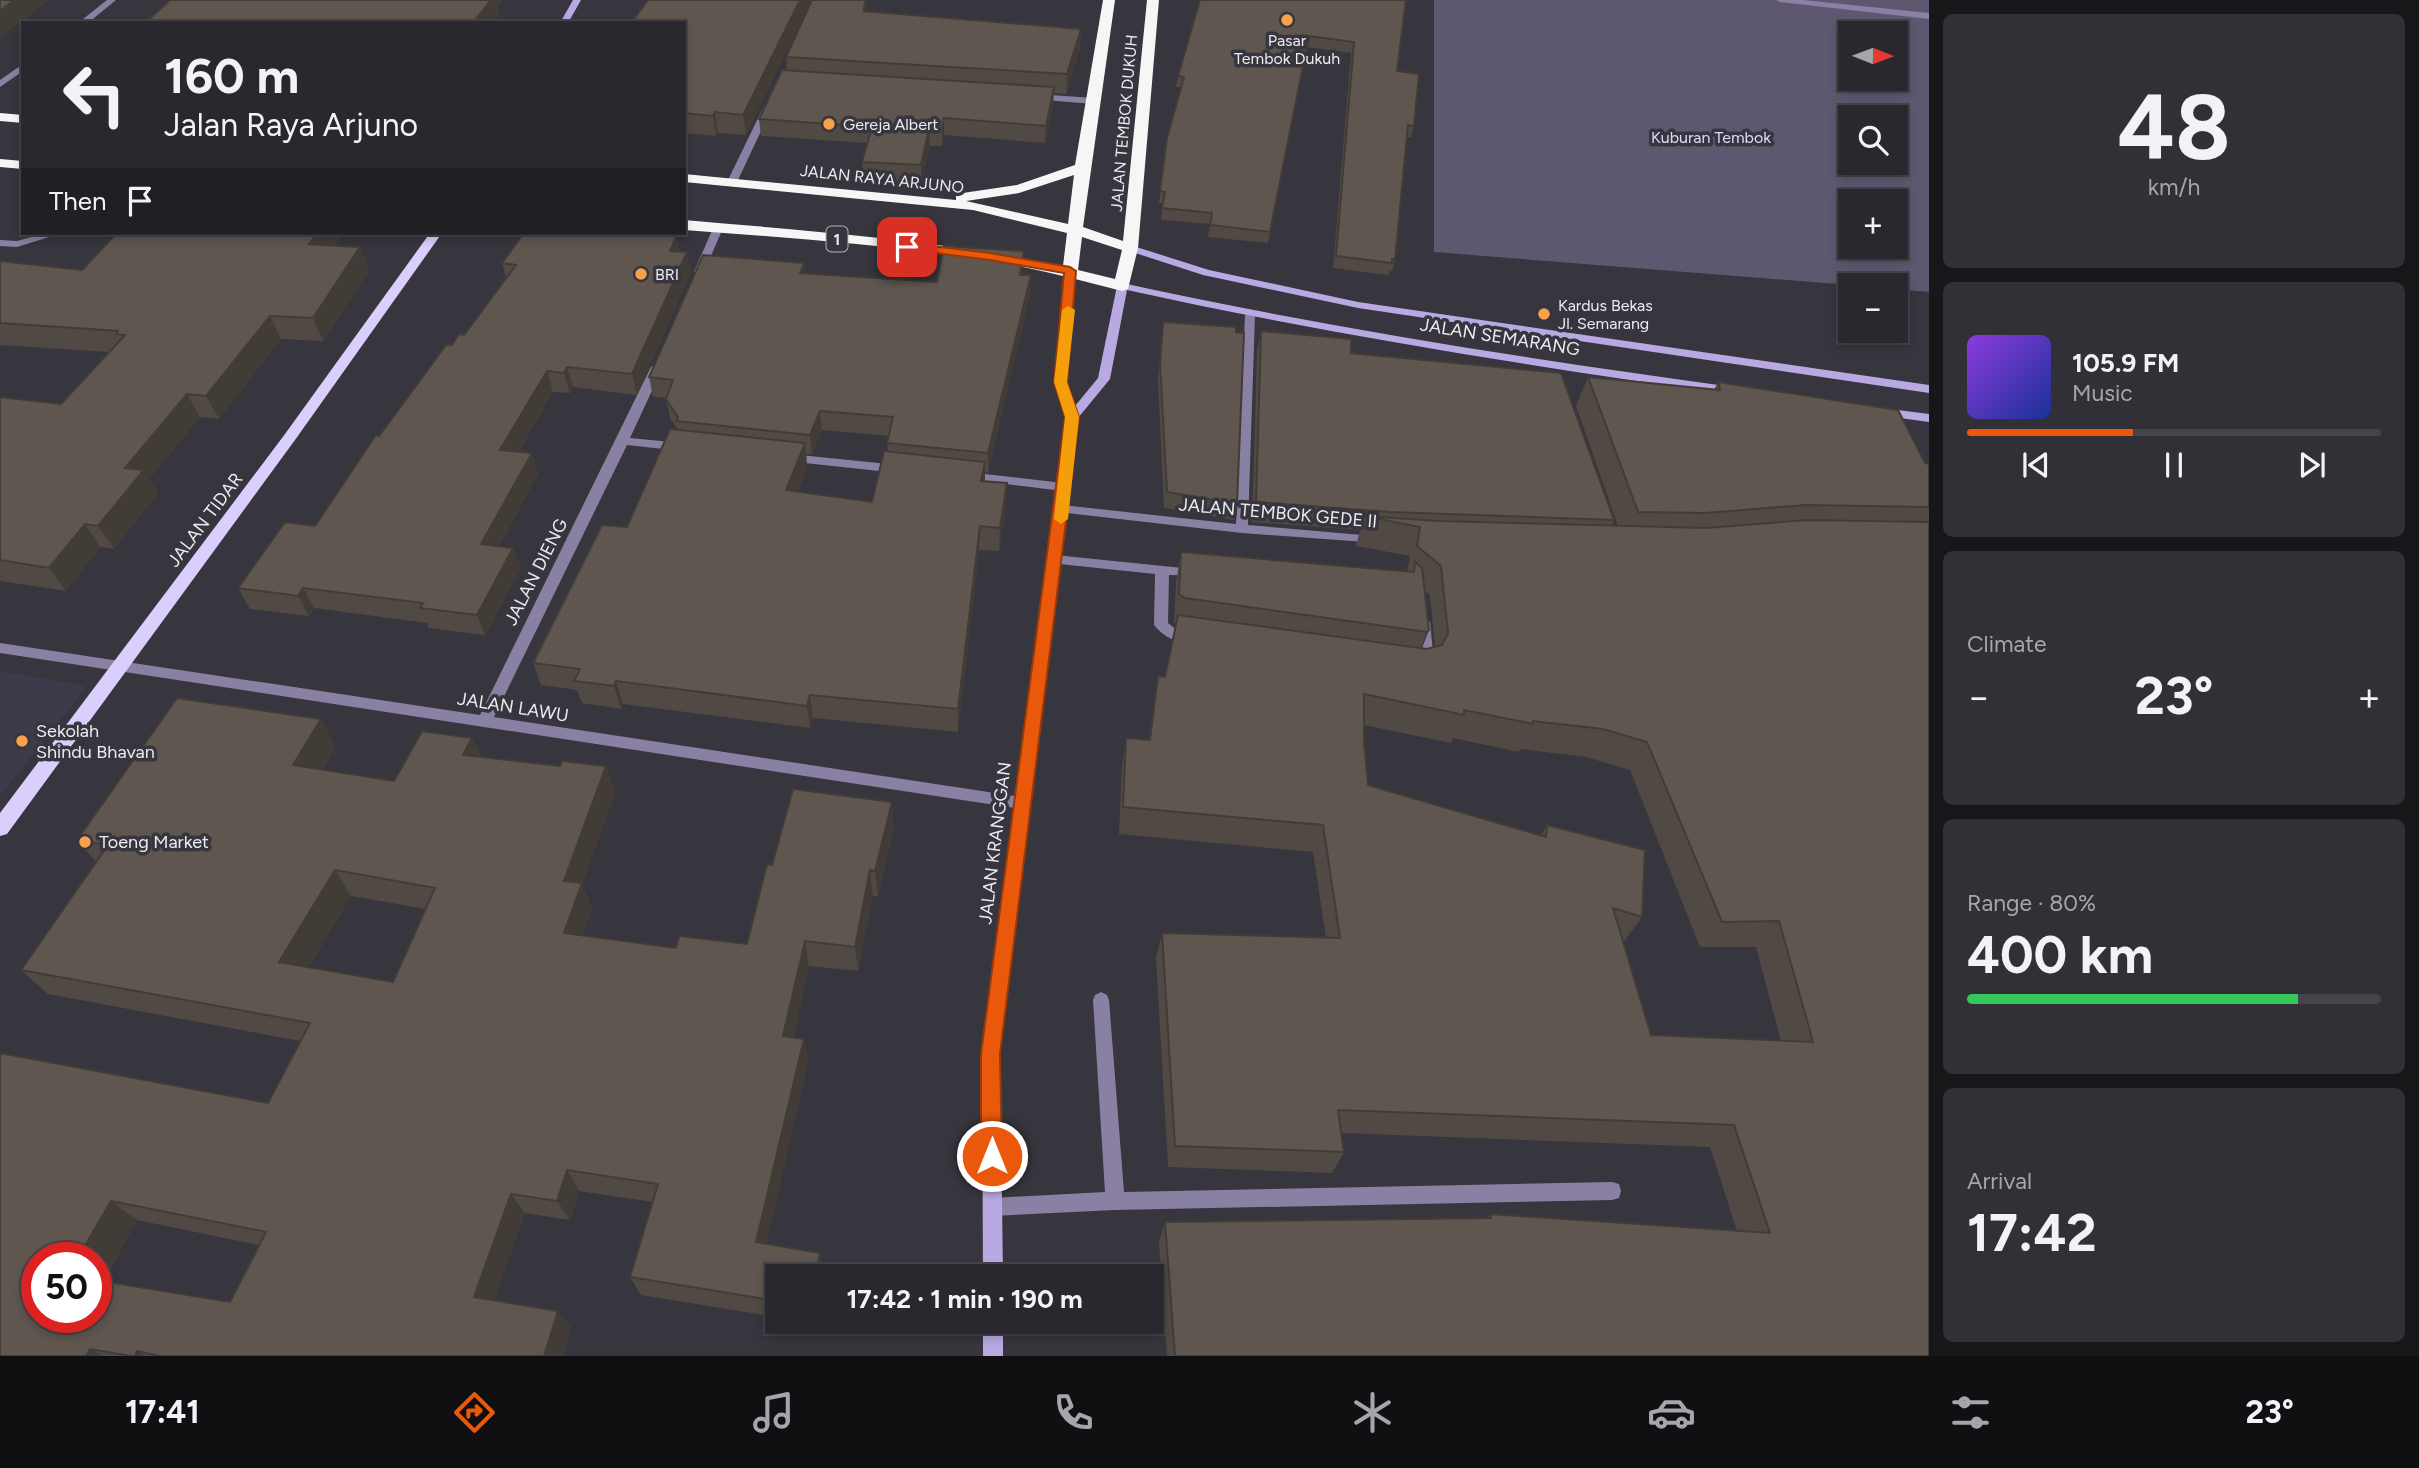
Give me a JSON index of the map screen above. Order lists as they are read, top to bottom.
{
  "streets": {
    "highway": [
      "JALAN TEMBOK DUKUH",
      "JALAN RAYA ARJUNO",
      "1",
      "JALAN SEMARANG"
    ],
    "main road": ["JALAN TIDAR"],
    "street": [
      "JALAN TEMBOK GEDE II",
      "JALAN DIENG",
      "JALAN LAWU",
      "JALAN KRANGGAN"
    ]
  },
  "crossings": [
    ["JALAN TEMBOK DUKUH", "JALAN RAYA ARJUNO"],
    ["JALAN TEMBOK DUKUH", "1"],
    ["JALAN TEMBOK DUKUH", "JALAN SEMARANG"],
    ["JALAN TEMBOK DUKUH", "JALAN KRANGGAN"],
    ["JALAN RAYA ARJUNO", "JALAN SEMARANG"],
    ["1", "JALAN SEMARANG"],
    ["1", "JALAN KRANGGAN"],
    ["JALAN SEMARANG", "JALAN KRANGGAN"],
    ["JALAN TEMBOK GEDE II", "JALAN KRANGGAN"],
    ["JALAN TIDAR", "JALAN LAWU"],
    ["JALAN DIENG", "JALAN LAWU"],
    ["JALAN LAWU", "JALAN KRANGGAN"]
  ],
  "parks": ["Kuburan Tembok"],
  "places": [
    "Pasar Tembok Dukuh",
    "Gereja Albert",
    "BRI",
    "Kardus Bekas Jl. Semarang",
    "Sekolah Shindu Bhavan",
    "Toeng Market"
  ],
  "north": "right",
  "page": {
    "tile": [
      ["48", "km/h"],
      "Climate",
      ["Range · 80%", "400 km"],
      ["Arrival", "17:42"]
    ],
    "map_buttons": ["+", "−"],
    "turn": ["160 m", "Jalan Raya Arjuno"],
    "then": "Then",
    "song": ["105.9 FM", "Music"],
    "heat": ["−", "23°", "+"],
    "limit": "50",
    "trip": "17:42 · 1 min · 190 m",
    "tabs": ["17:41", "23°"]
  }
}
